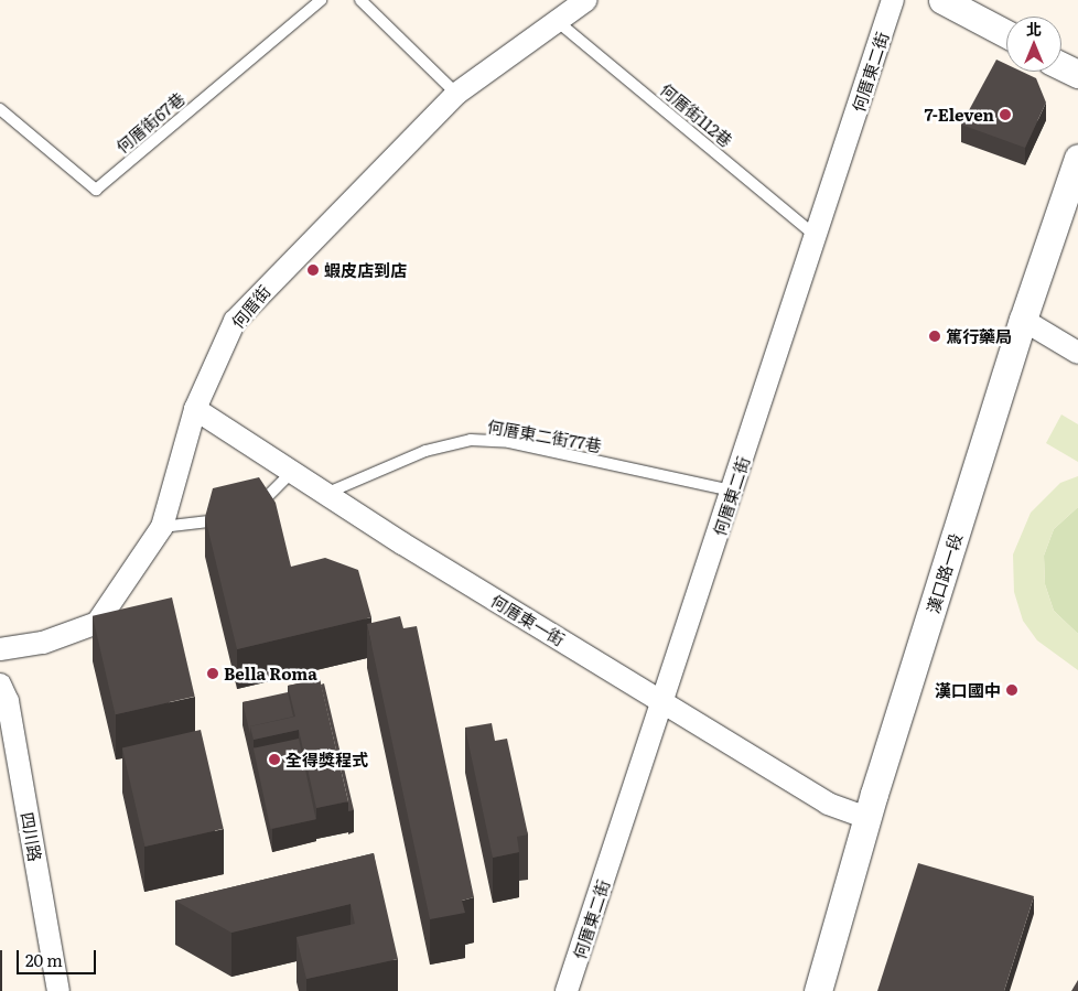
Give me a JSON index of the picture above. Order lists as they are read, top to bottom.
{
  "streets": {
    "street": [
      "何厝東二街",
      "何厝街",
      "漢口路一段",
      "何厝東一街",
      "四川路"
    ],
    "lane": ["何厝街112巷", "何厝街67巷", "何厝東二街77巷"]
  },
  "crossings": [
    ["何厝東二街", "何厝街112巷"],
    ["何厝東二街", "何厝東二街77巷"],
    ["何厝東二街", "何厝東一街"],
    ["何厝街112巷", "何厝街"],
    ["何厝街", "何厝東一街"],
    ["何厝東二街77巷", "何厝東一街"],
    ["漢口路一段", "何厝東一街"]
  ],
  "places": [
    "7-Eleven",
    "蝦皮店到店",
    "篤行藥局",
    "Bella Roma",
    "漢口國中",
    "全得獎程式"
  ],
  "scale_bar": "20 m",
  "north": "top"
}
